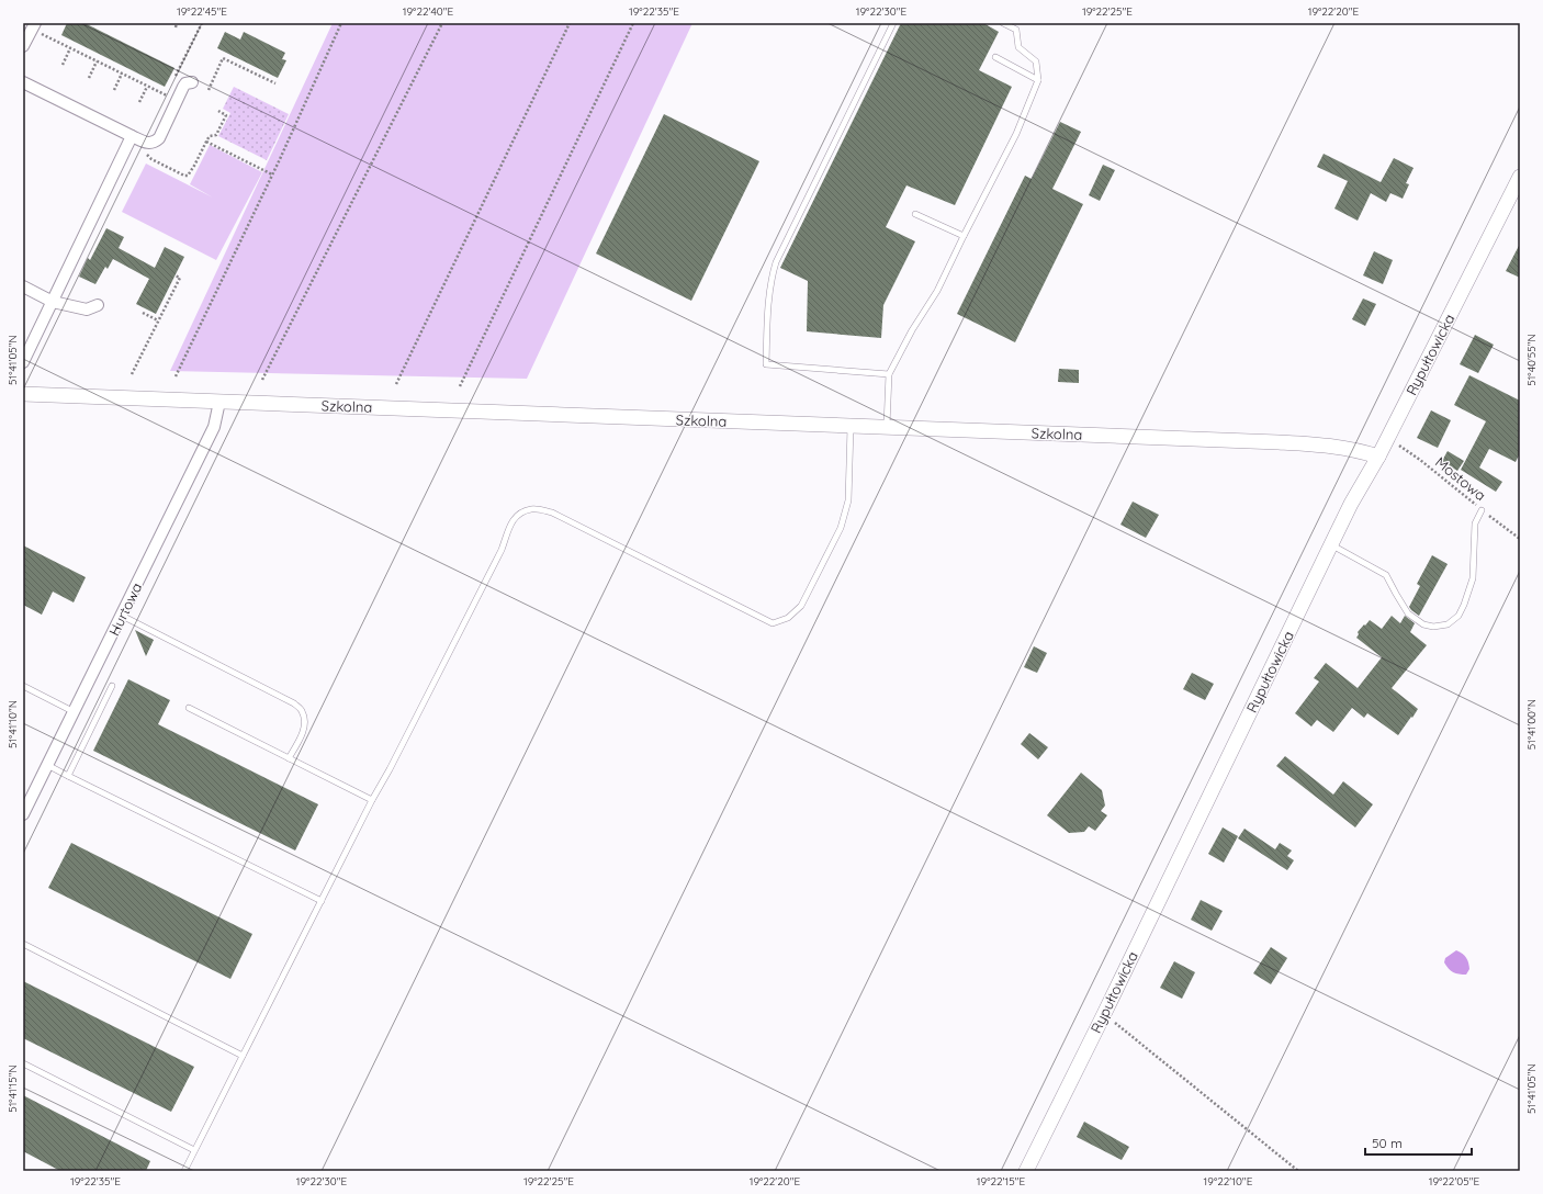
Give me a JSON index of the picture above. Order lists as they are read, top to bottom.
{
  "streets": {
    "street": ["Rypułtowicka", "Szkolna", "Hurtowa"],
    "path": ["Mostowa"]
  },
  "crossings": [
    ["Rypułtowicka", "Szkolna"],
    ["Rypułtowicka", "Mostowa"],
    ["Szkolna", "Hurtowa"]
  ],
  "scale_bar": "50 m",
  "coordinates": [
    "19°22'45\"E",
    "19°22'40\"E",
    "19°22'35\"E",
    "19°22'30\"E",
    "19°22'25\"E",
    "19°22'20\"E",
    "51°41'05\"N",
    "51°40'55\"N",
    "51°41'10\"N",
    "51°41'00\"N",
    "51°41'15\"N",
    "19°22'15\"E",
    "19°22'10\"E",
    "19°22'05\"E"
  ]
}
